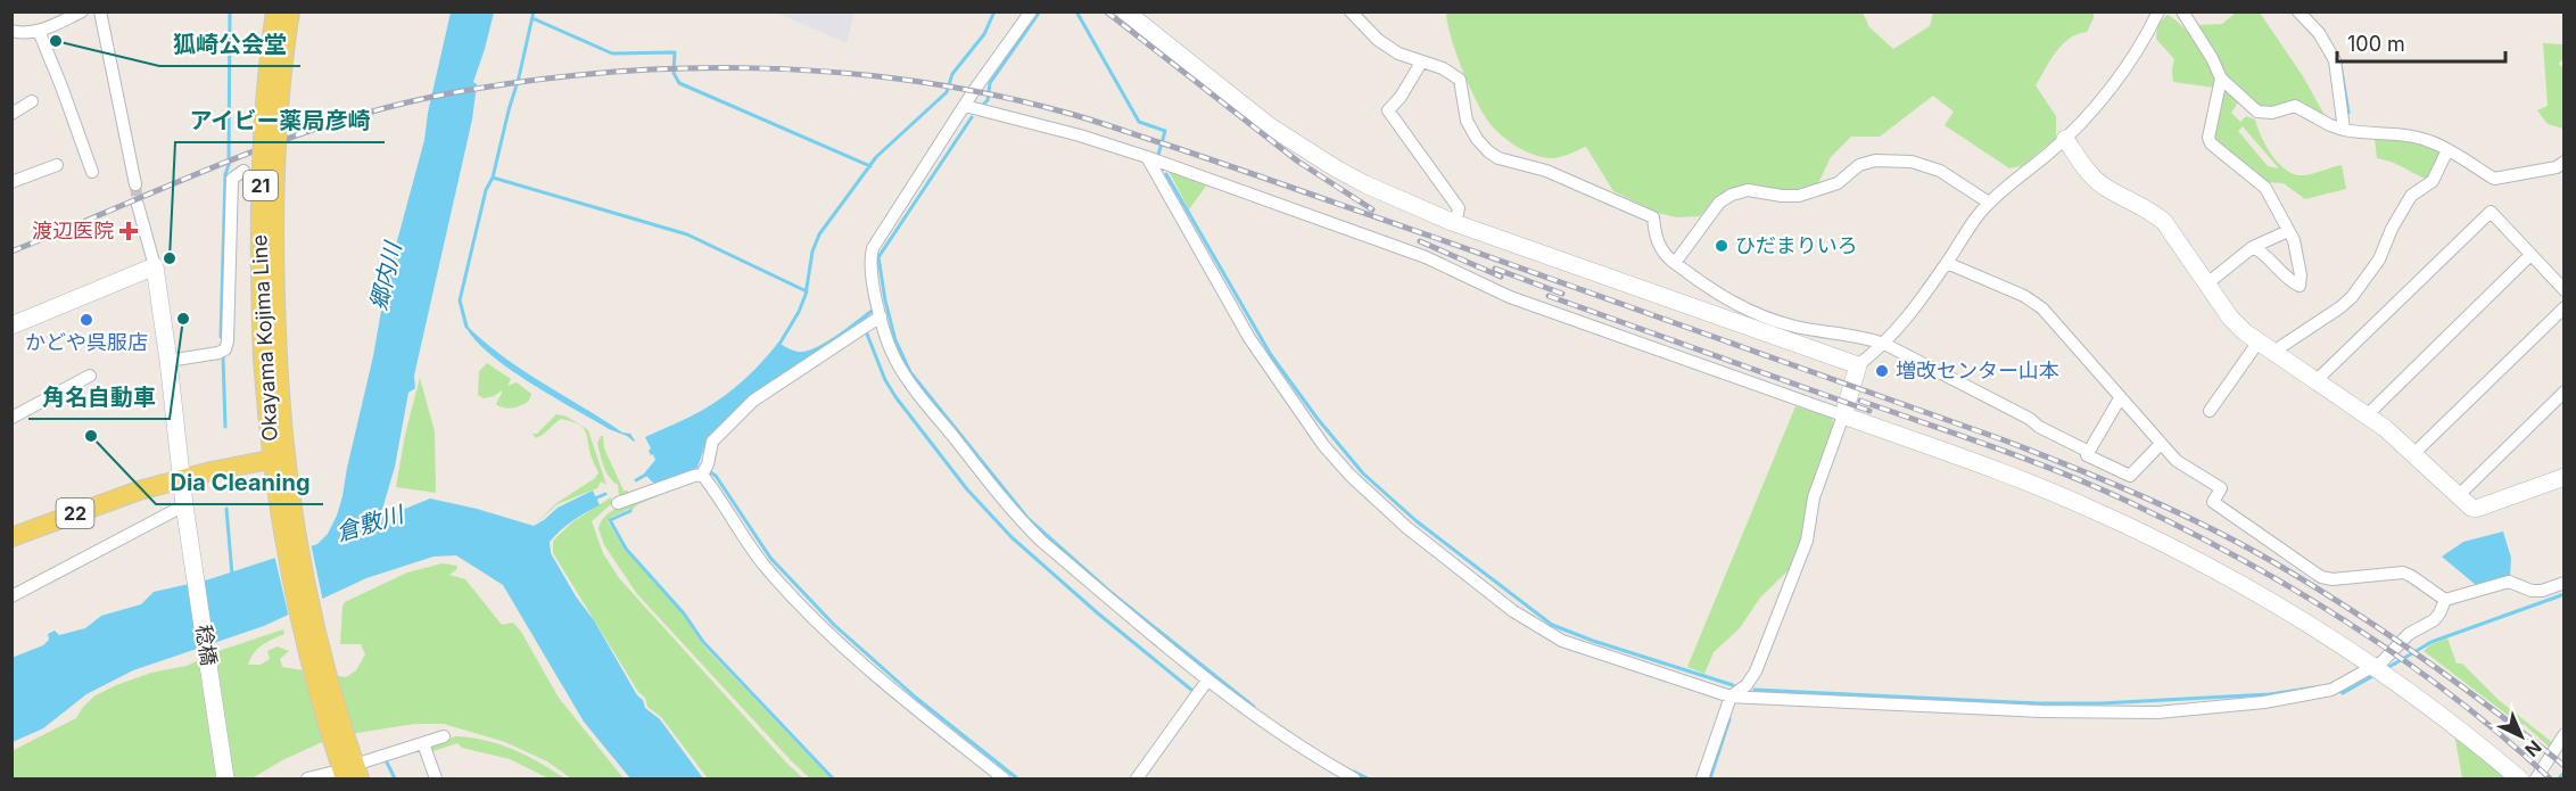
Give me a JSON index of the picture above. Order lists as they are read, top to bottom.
{
  "streets": {
    "main road": ["21", "Okayama Kojima Line", "22"],
    "street": ["稔橋"]
  },
  "crossings": [
    ["Okayama Kojima Line", "22"],
    ["22", "稔橋"]
  ],
  "water": ["郷内川", "倉敷川"],
  "places": {
    "other": [
      "狐崎公会堂",
      "ひだまりいろ",
      "アイビー薬局彦崎",
      "角名自動車",
      "かどや呉服店",
      "増改センター山本",
      "Dia Cleaning"
    ],
    "health": ["渡辺医院"]
  },
  "scale_bar": "100 m",
  "north": "bottom right"
}
